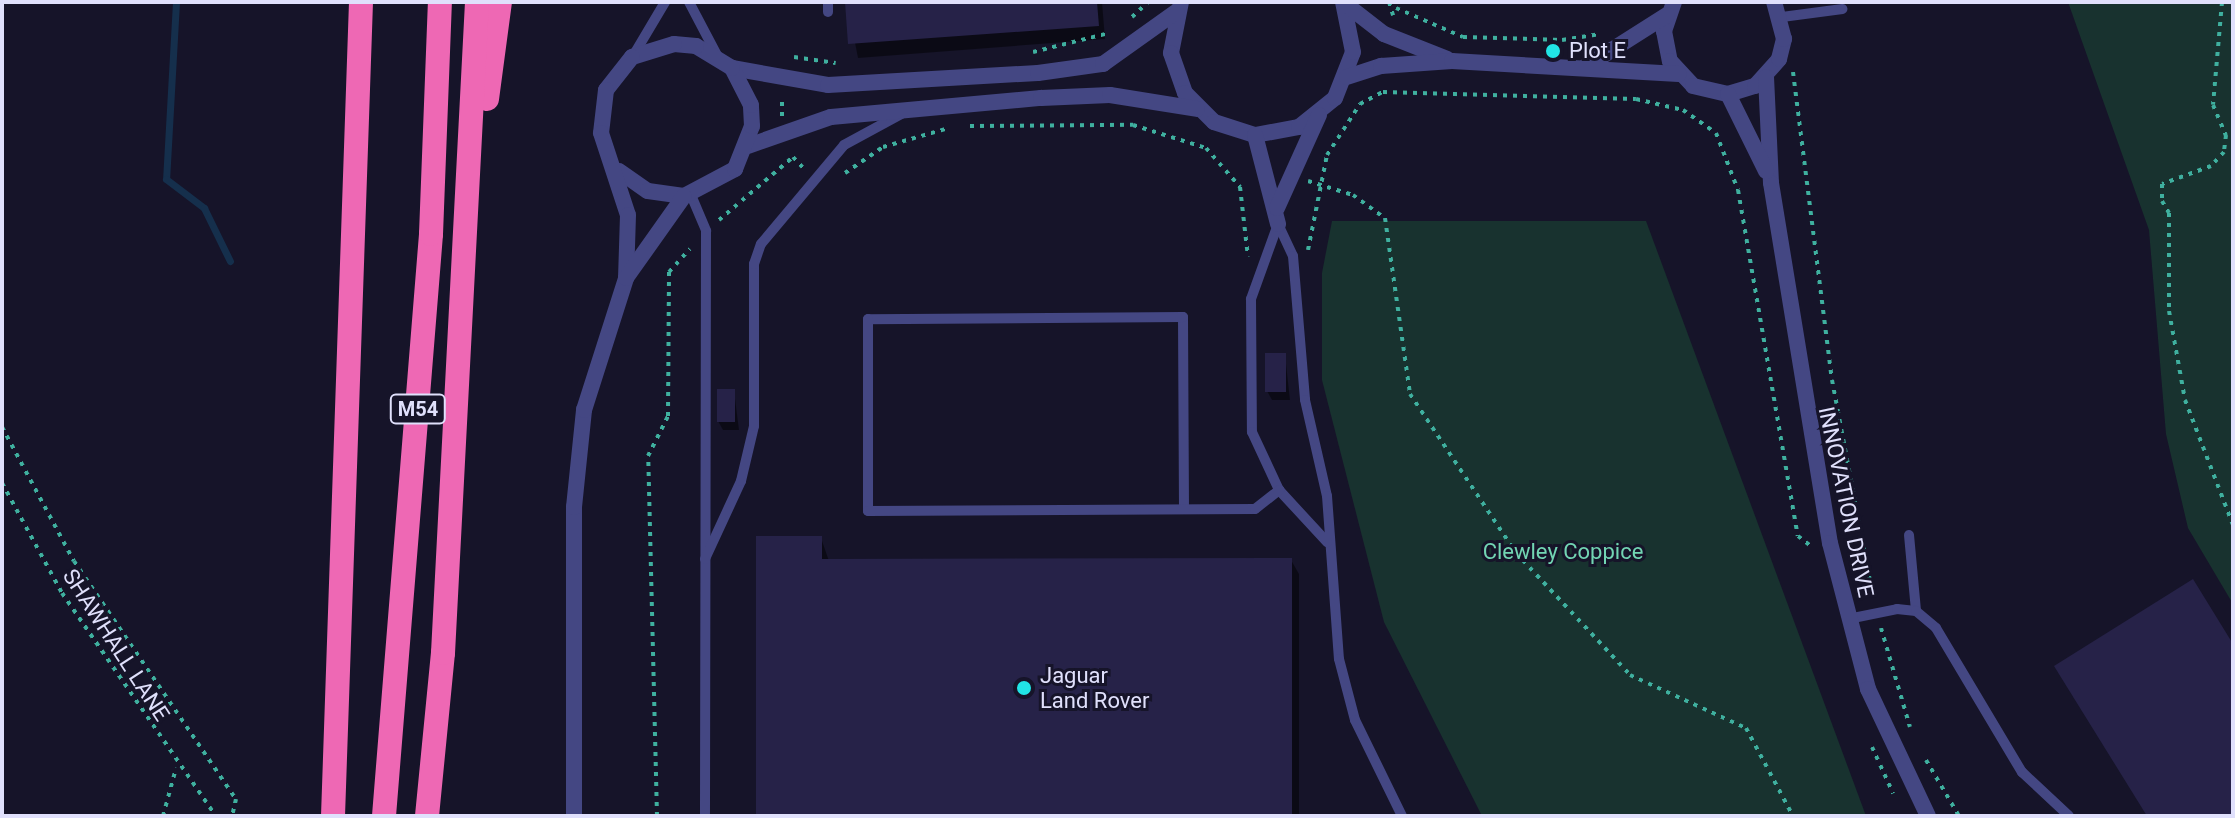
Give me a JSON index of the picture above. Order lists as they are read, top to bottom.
{
  "streets": {
    "highway": ["M54"],
    "street": ["INNOVATION DRIVE"],
    "path": ["SHAWHALL LANE"]
  },
  "parks": ["Clewley Coppice"],
  "places": ["Plot E", "Jaguar Land Rover"]
}
